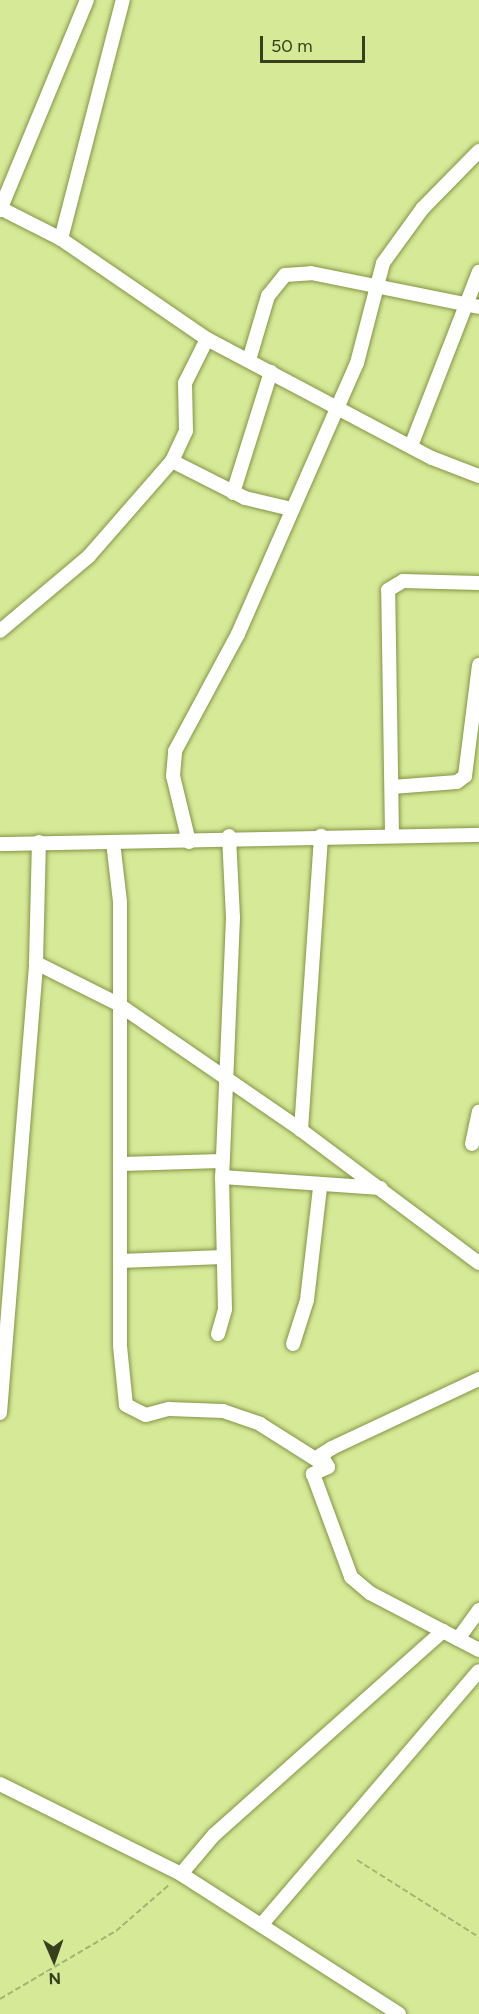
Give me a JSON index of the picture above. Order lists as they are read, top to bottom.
{
  "scale_bar": "50 m",
  "north": "bottom"
}
